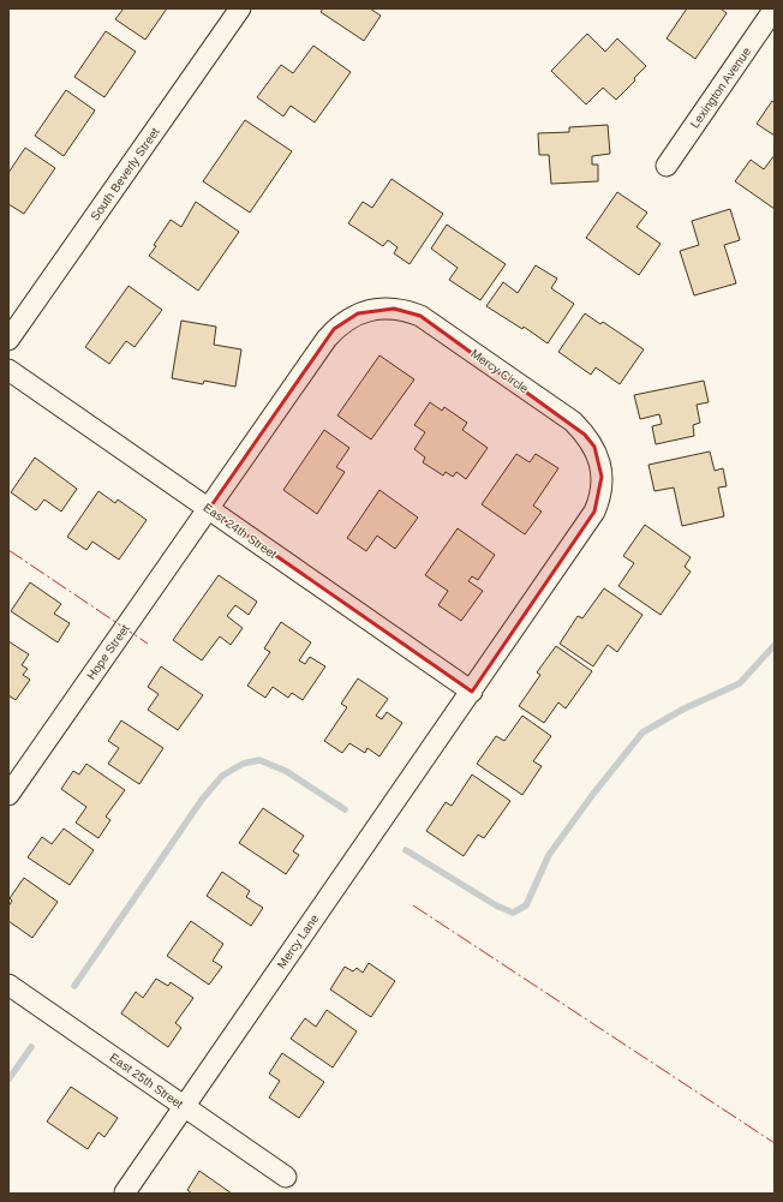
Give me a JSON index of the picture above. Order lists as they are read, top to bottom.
{
  "streets": {
    "street": [
      "Lexington Avenue",
      "South Beverly Street",
      "Mercy Circle",
      "East 24th Street",
      "Hope Street",
      "Mercy Lane",
      "East 25th Street"
    ]
  },
  "crossings": [
    ["Mercy Circle", "East 24th Street"],
    ["Mercy Circle", "Hope Street"],
    ["Mercy Circle", "Mercy Lane"],
    ["East 24th Street", "Hope Street"],
    ["East 24th Street", "Mercy Lane"],
    ["Mercy Lane", "East 25th Street"]
  ]
}
